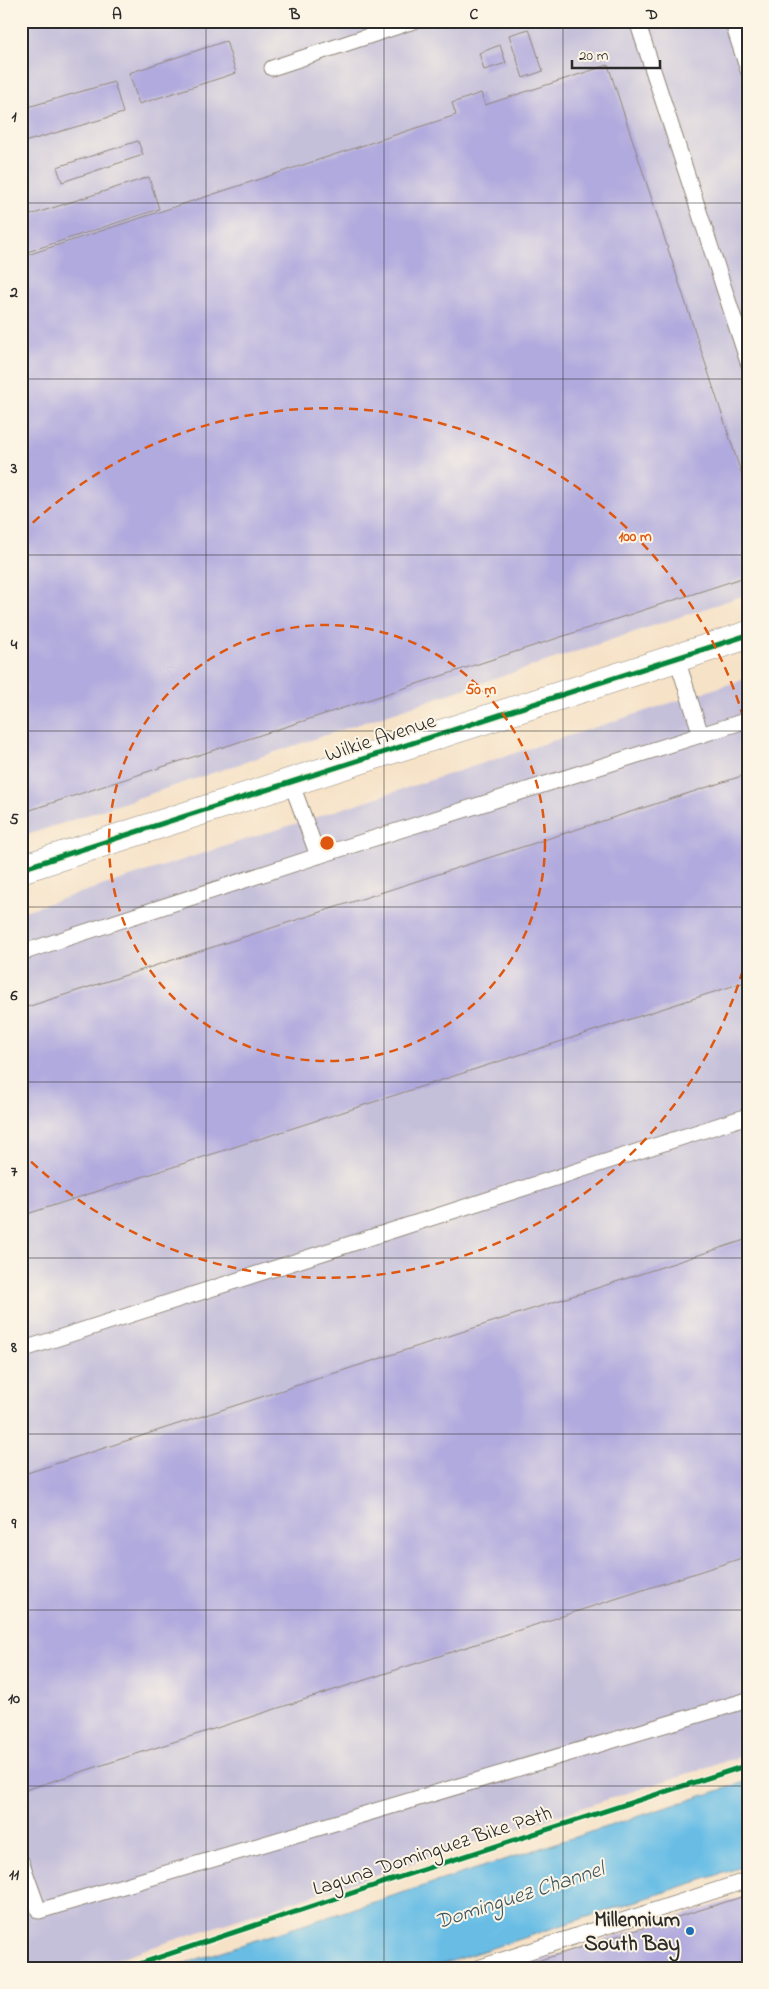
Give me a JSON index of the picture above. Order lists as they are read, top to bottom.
{
  "streets": {
    "street": ["Wilkie Avenue"],
    "cycle path": ["Laguna Dominguez Bike Path"]
  },
  "water": ["Dominguez Channel"],
  "places": ["Millennium South Bay"],
  "scale_bar": "20 m",
  "grid": {
    "columns": [
      "A",
      "B",
      "C",
      "D"
    ],
    "rows": [
      "1",
      "2",
      "3",
      "4",
      "5",
      "6",
      "7",
      "8",
      "9",
      "10",
      "11"
    ]
  },
  "rings": ["100 m", "50 m"]
}
